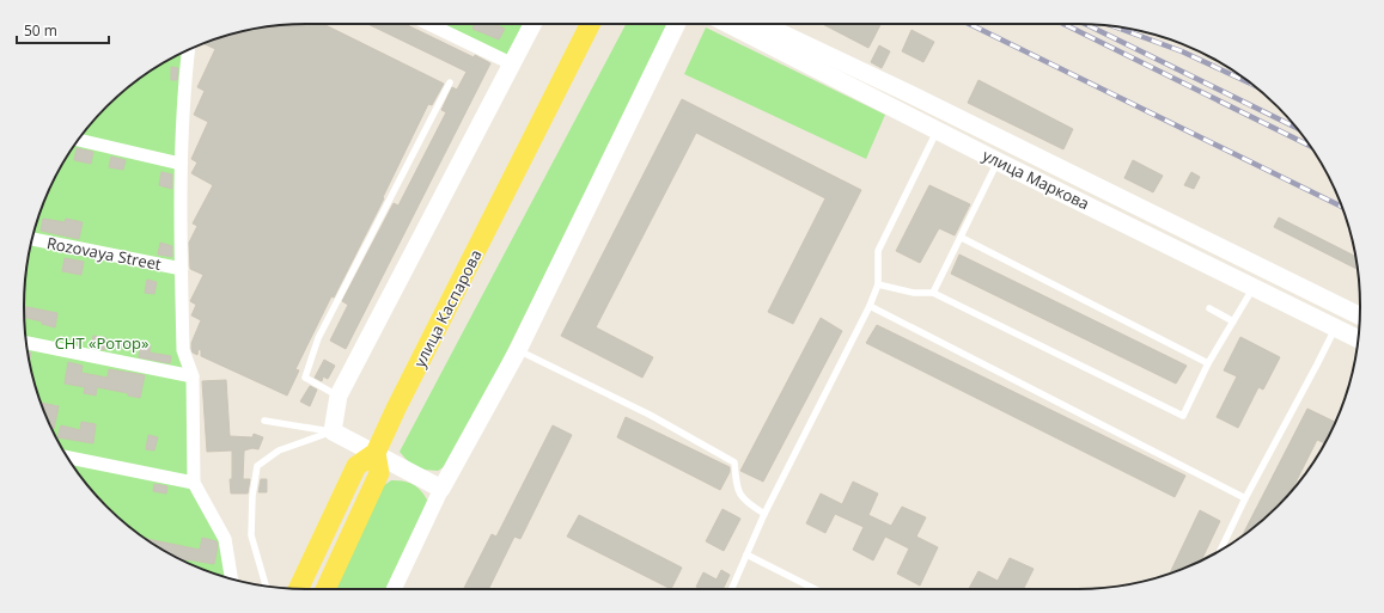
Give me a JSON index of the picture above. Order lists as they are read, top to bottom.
{
  "streets": {
    "main road": ["улица Маркова", "улица Каспарова"],
    "street": ["Rozovaya Street"]
  },
  "parks": ["СНТ «Ротор»"],
  "scale_bar": "50 m"
}
